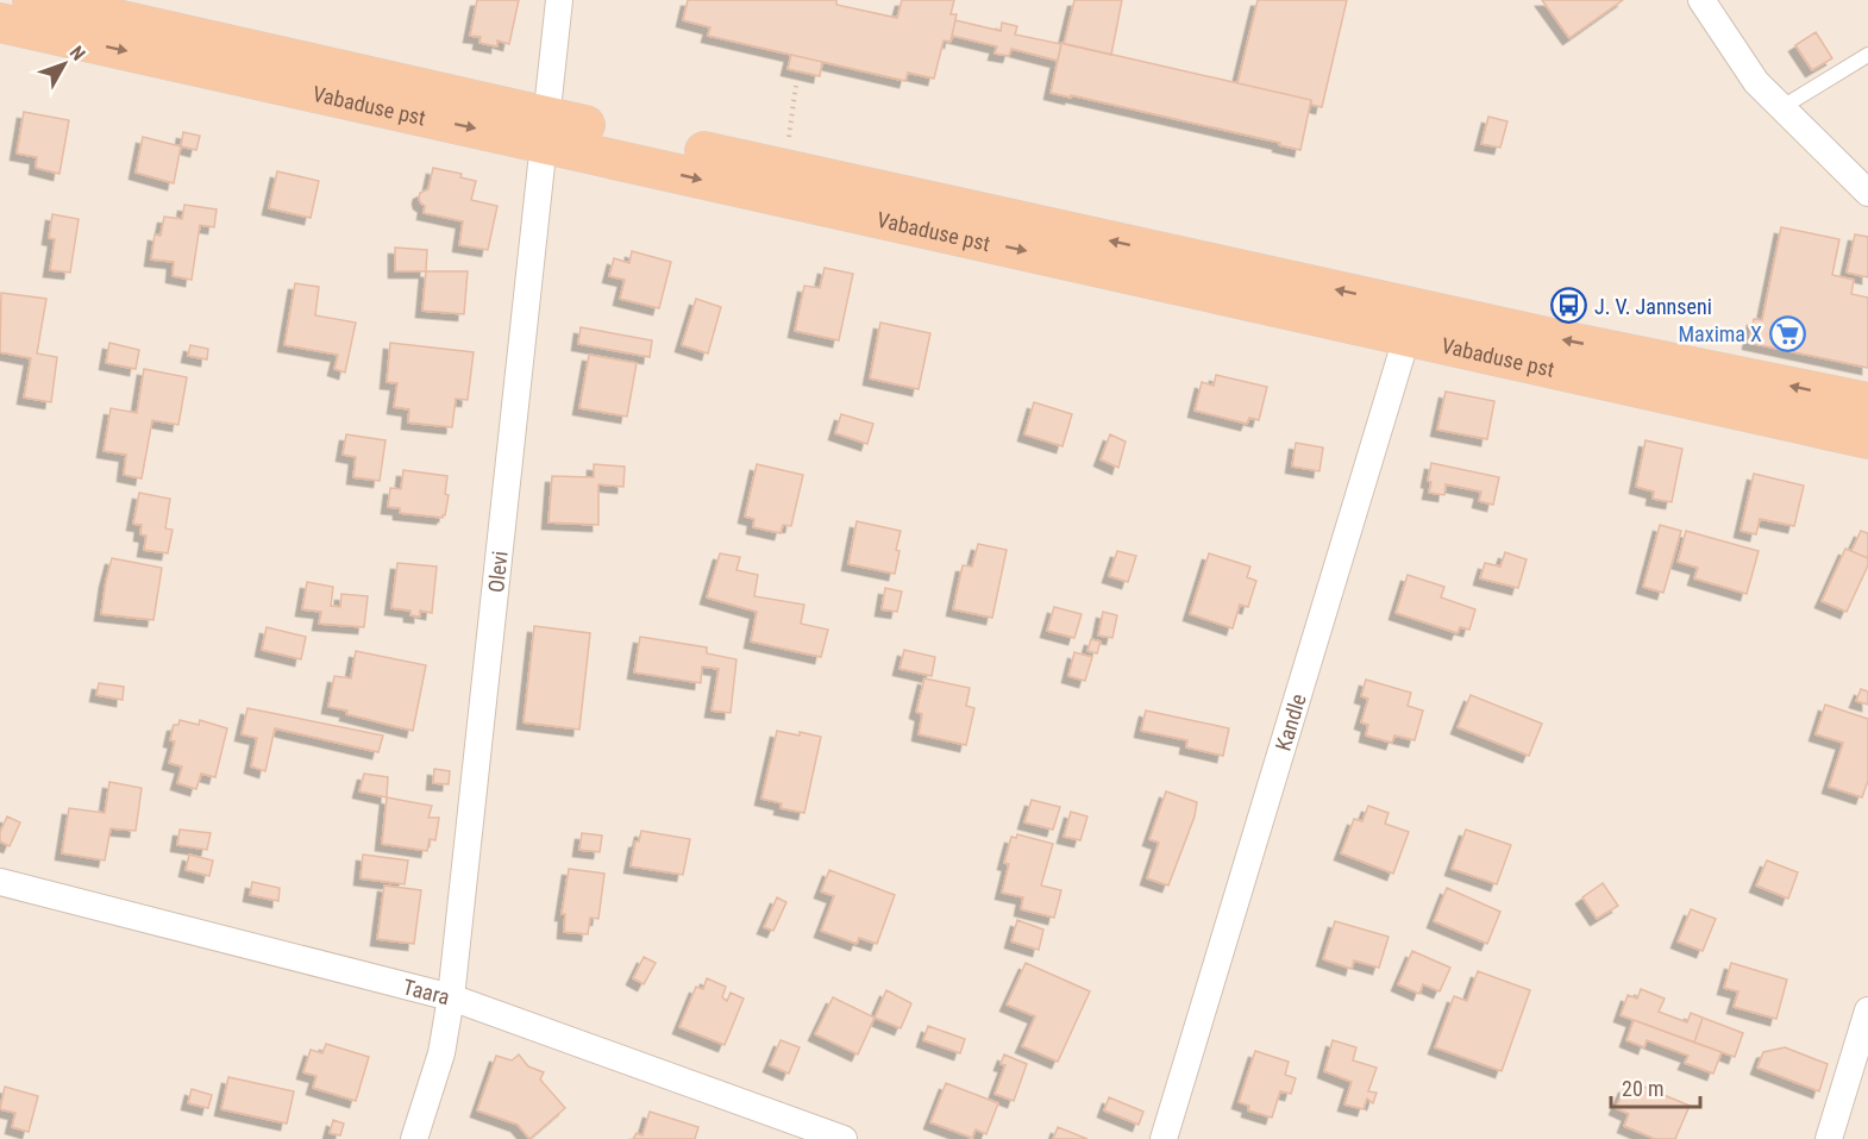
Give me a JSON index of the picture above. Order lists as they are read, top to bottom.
{
  "streets": {
    "highway": ["Vabaduse pst"],
    "street": ["Olevi", "Kandle", "Taara"]
  },
  "crossings": [
    ["Vabaduse pst", "Olevi"],
    ["Vabaduse pst", "Kandle"],
    ["Olevi", "Taara"]
  ],
  "places": {
    "bus stop": ["J. V. Jannseni"],
    "supermarket": ["Maxima X"]
  },
  "scale_bar": "20 m",
  "north": "top right"
}
